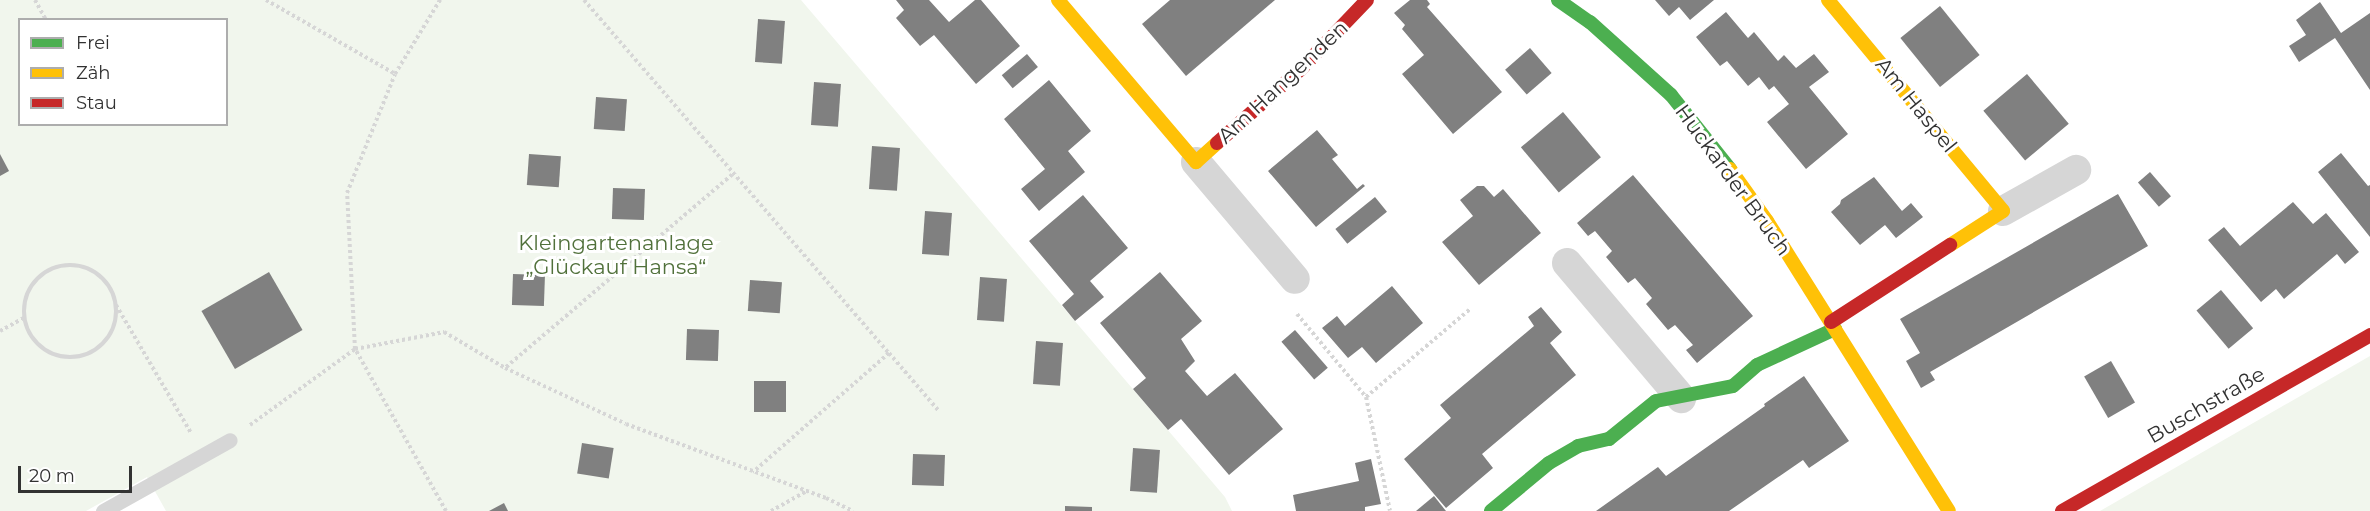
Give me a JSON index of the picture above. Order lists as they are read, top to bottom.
{
  "streets": {
    "street": [
      "Am Hangenden",
      "Am Haspel",
      "Huckarder Bruch",
      "Buschstraße"
    ]
  },
  "parks": ["Kleingartenanlage „Glückauf Hansa“"],
  "legend": ["Frei", "Zäh", "Stau"],
  "scale_bar": "20 m"
}
